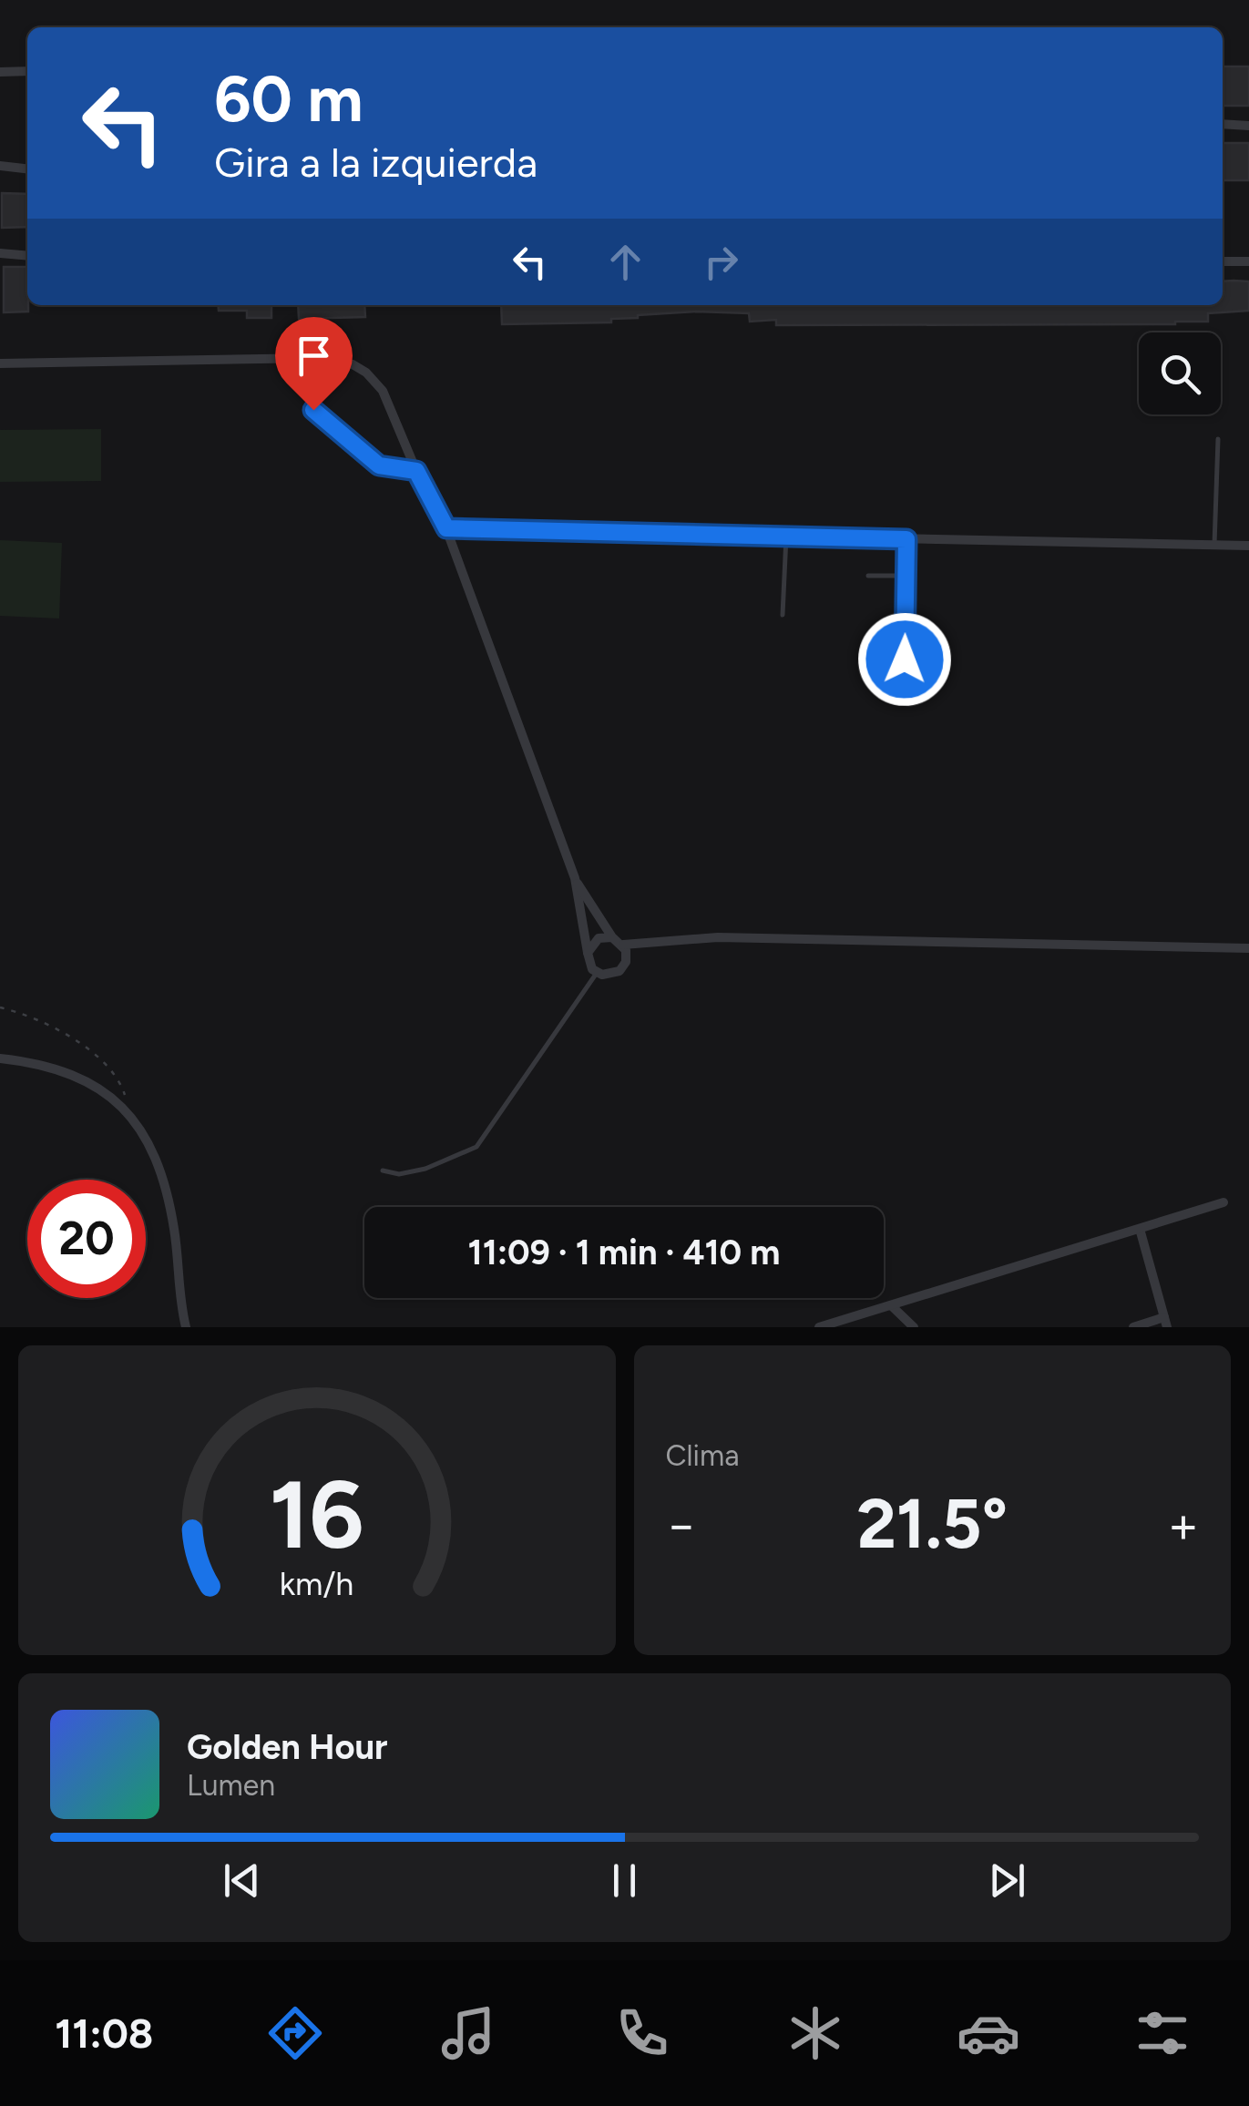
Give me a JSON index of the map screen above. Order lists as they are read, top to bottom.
{
  "page": {
    "turn": ["60 m", "Gira a la izquierda"],
    "limit": "20",
    "trip": "11:09 · 1 min · 410 m",
    "tile": "Clima",
    "heat": ["−", "21.5°", "+"],
    "song": ["Golden Hour", "Lumen"],
    "tabs": "11:08",
    "gauge": ["16", "km/h"]
  }
}
